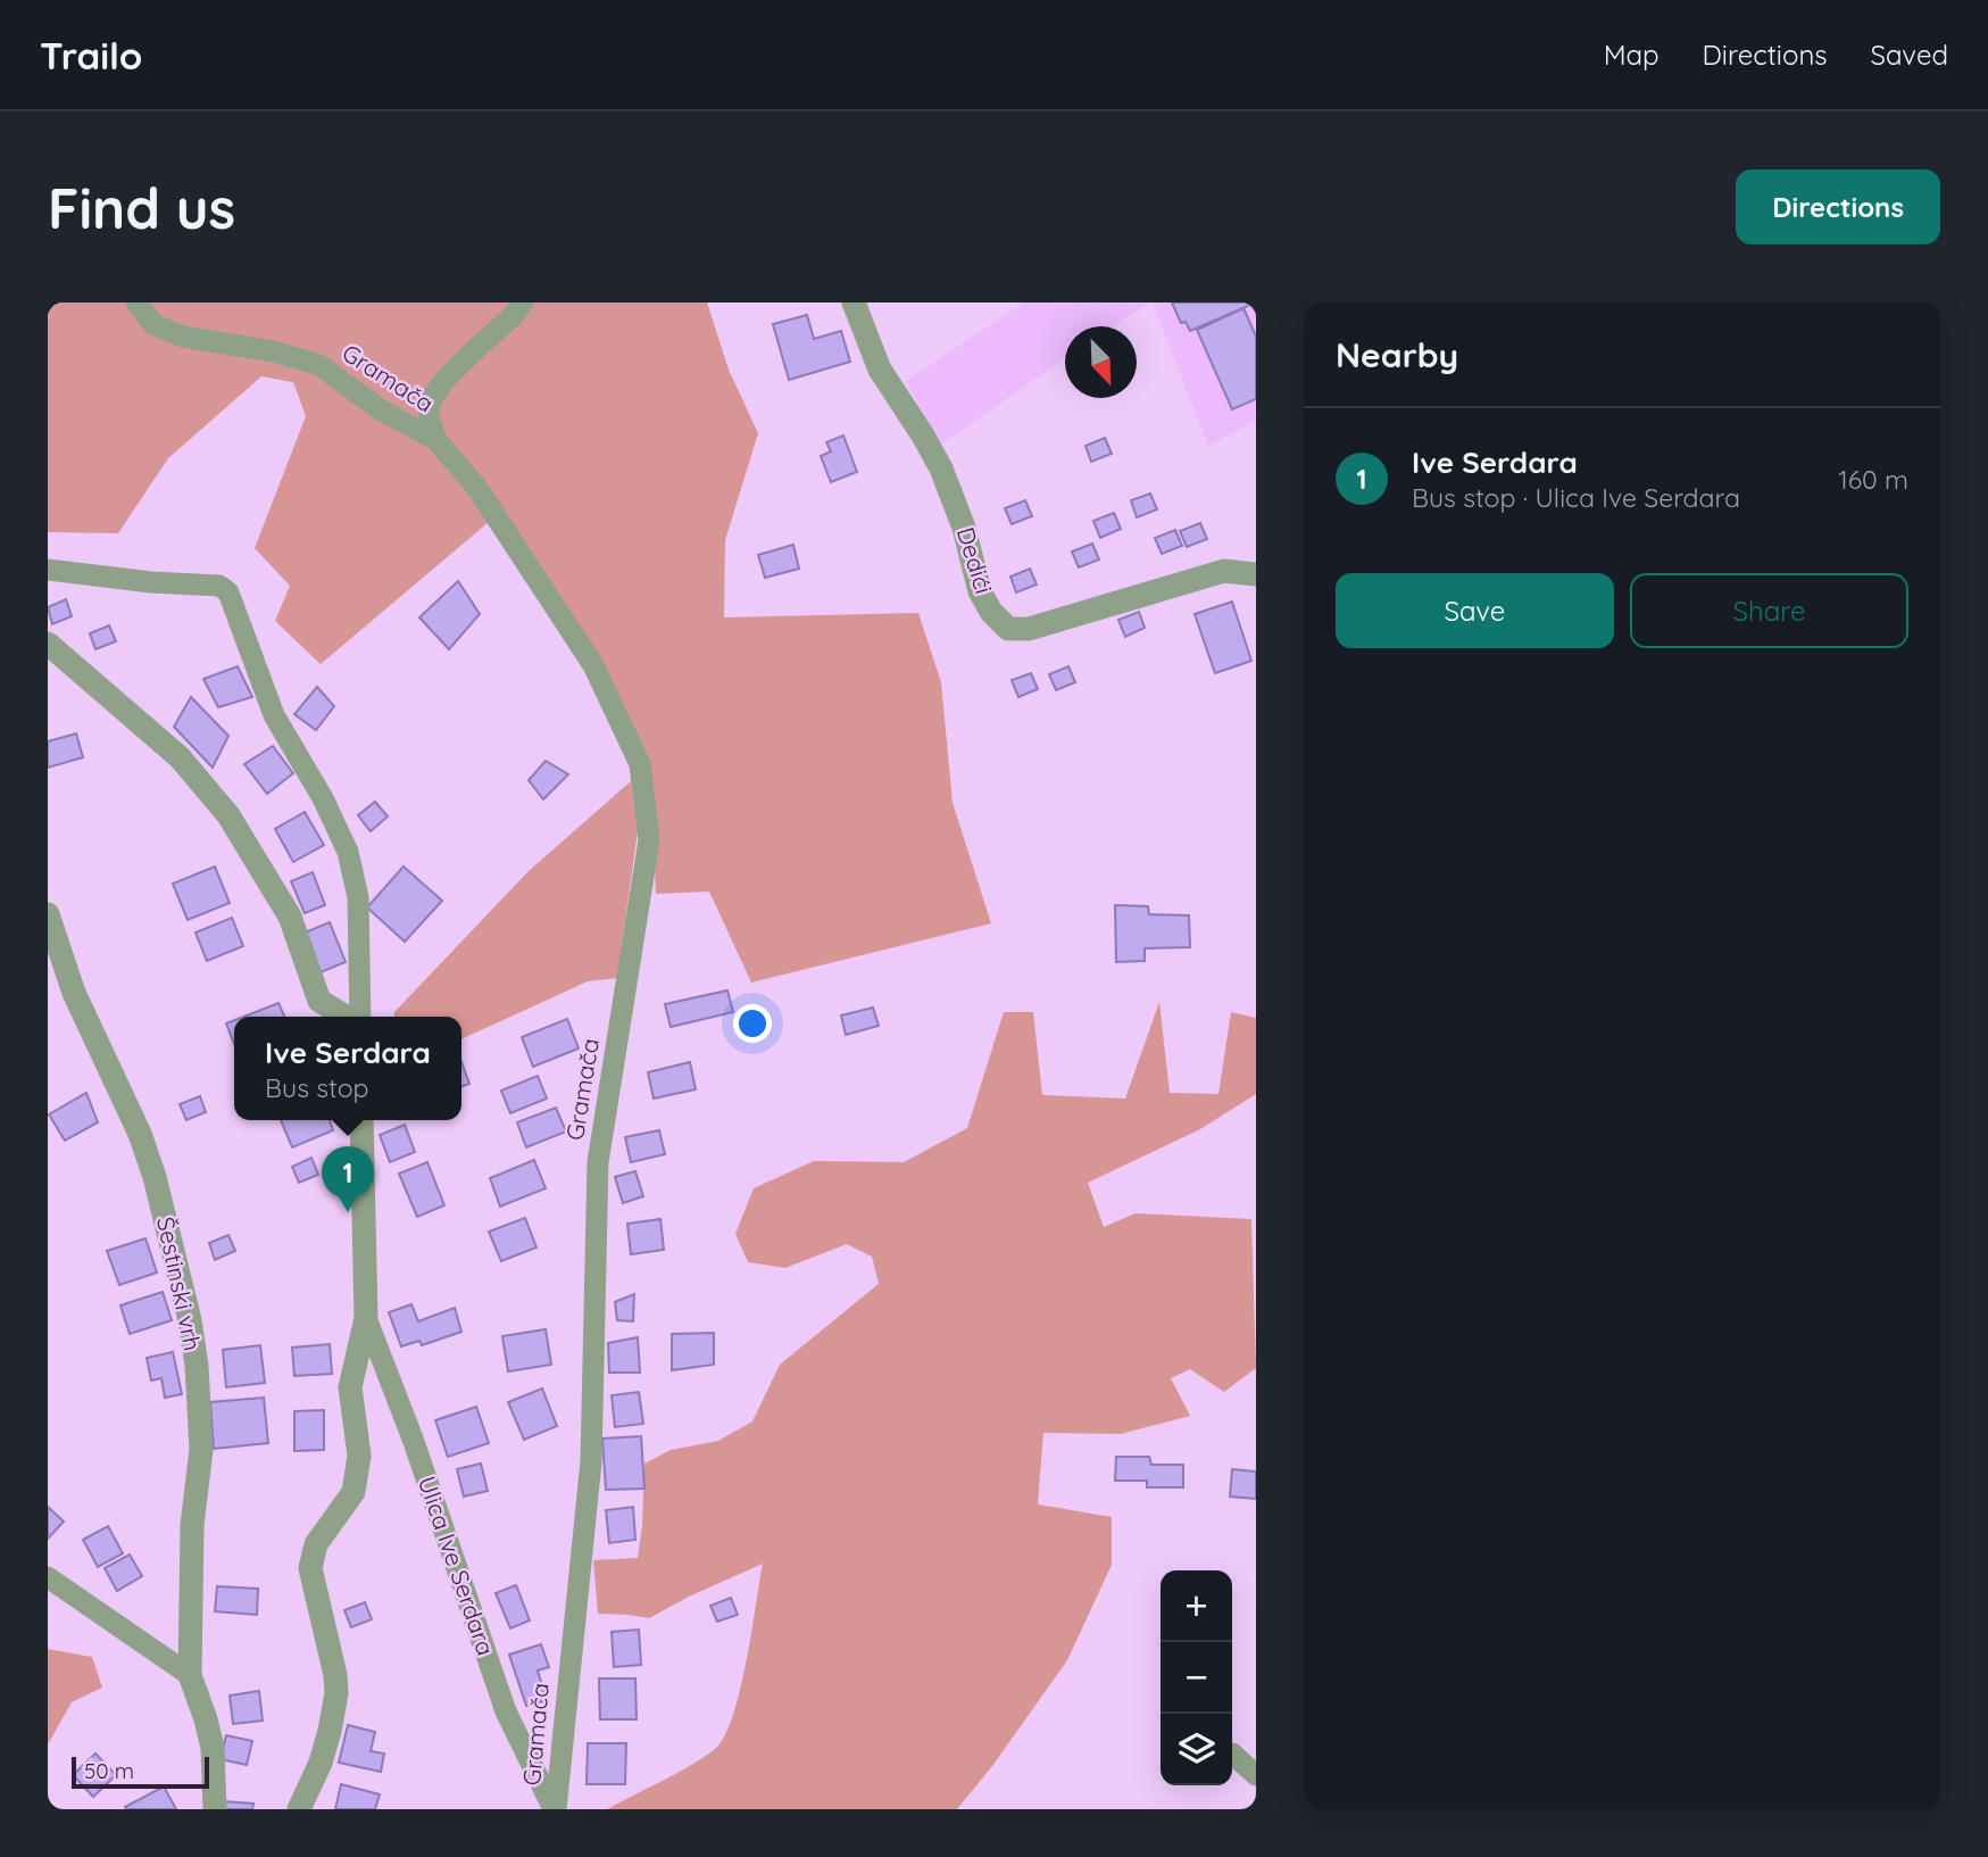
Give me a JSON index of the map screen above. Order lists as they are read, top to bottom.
{
  "streets": {
    "street": [
      "Gramača",
      "Dedići",
      "Šestinski vrh",
      "Ulica Ive Serdara"
    ]
  },
  "crossings": [
    ["Gramača", "Ulica Ive Serdara"]
  ],
  "scale_bar": "50 m",
  "north": "bottom right",
  "page": {
    "header": "Trailo",
    "nav": ["Map", "Directions", "Saved"],
    "buttons": [
      "Directions",
      ["Save", "Share"]
    ],
    "title": "Find us",
    "heading": "Nearby",
    "list": [
      {
        "mark": "1",
        "name": "Ive Serdara",
        "note": "Bus stop · Ulica Ive Serdara",
        "value": "160 m"
      }
    ],
    "popup": ["Ive Serdara", "Bus stop"],
    "pins": "1",
    "map_buttons": ["+", "−"],
    "scale": "50 m"
  }
}
